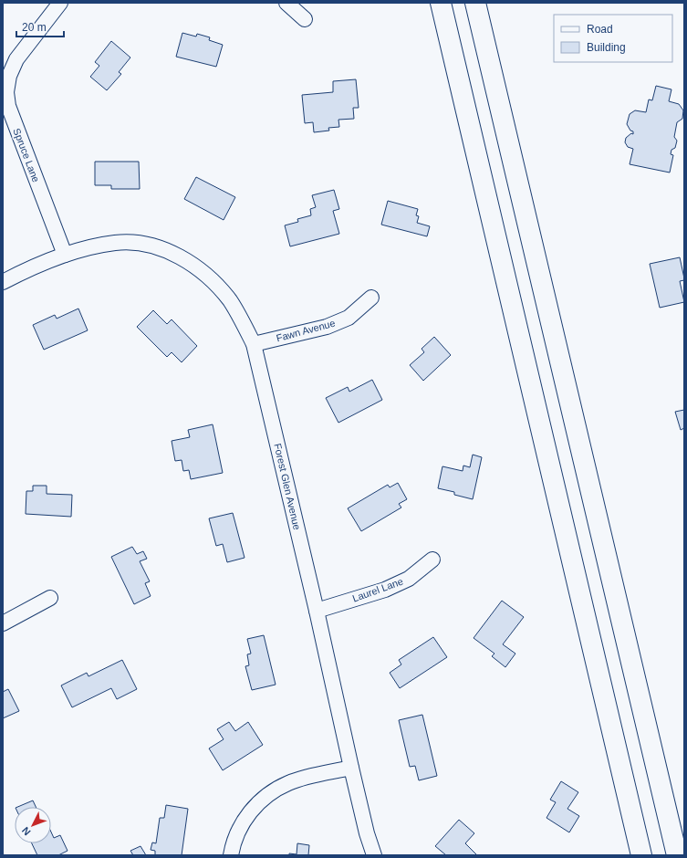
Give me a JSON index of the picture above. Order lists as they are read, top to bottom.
{
  "streets": {
    "street": [
      "Spruce Lane",
      "Fawn Avenue",
      "Forest Glen Avenue",
      "Laurel Lane"
    ]
  },
  "crossings": [
    ["Spruce Lane", "Forest Glen Avenue"],
    ["Fawn Avenue", "Forest Glen Avenue"],
    ["Forest Glen Avenue", "Laurel Lane"]
  ],
  "legend": ["Road", "Building"],
  "scale_bar": "20 m",
  "north": "bottom left"
}
